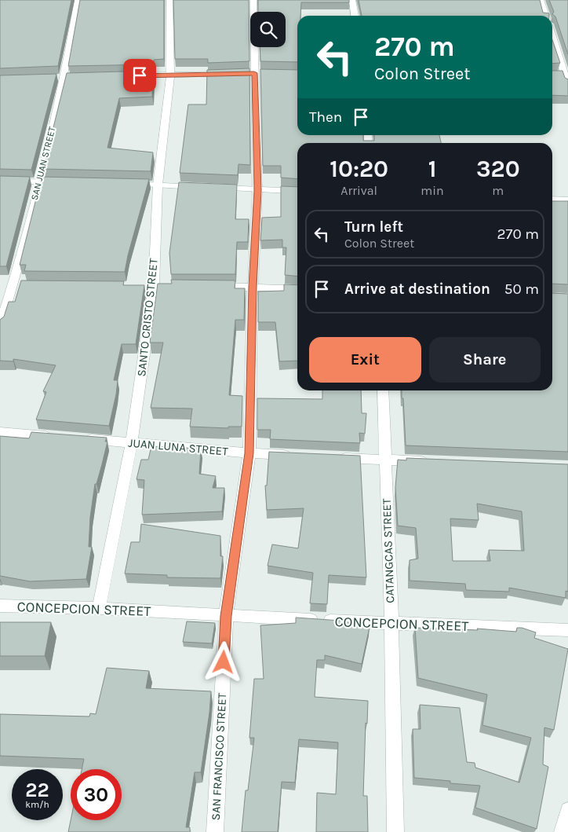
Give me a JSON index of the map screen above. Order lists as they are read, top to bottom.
{
  "streets": {
    "street": [
      "SAN JUAN STREET",
      "SANTO CRISTO STREET",
      "JUAN LUNA STREET",
      "CATANGCAS STREET",
      "CONCEPCION STREET",
      "SAN FRANCISCO STREET"
    ]
  },
  "crossings": [
    ["SANTO CRISTO STREET", "JUAN LUNA STREET"],
    ["SANTO CRISTO STREET", "CONCEPCION STREET"],
    ["JUAN LUNA STREET", "SAN FRANCISCO STREET"],
    ["CATANGCAS STREET", "CONCEPCION STREET"],
    ["CONCEPCION STREET", "SAN FRANCISCO STREET"]
  ],
  "page": {
    "turn": ["270 m", "Colon Street"],
    "then": "Then",
    "eta": [
      "10:20",
      "Arrival",
      "1",
      "min",
      "320",
      "m"
    ],
    "list": [
      {
        "name": "Turn left",
        "note": "Colon Street",
        "value": "270 m"
      },
      {
        "name": "Arrive at destination",
        "value": "50 m"
      }
    ],
    "buttons": ["Exit", "Share"],
    "speed": "22 km/h",
    "limit": "30"
  }
}
